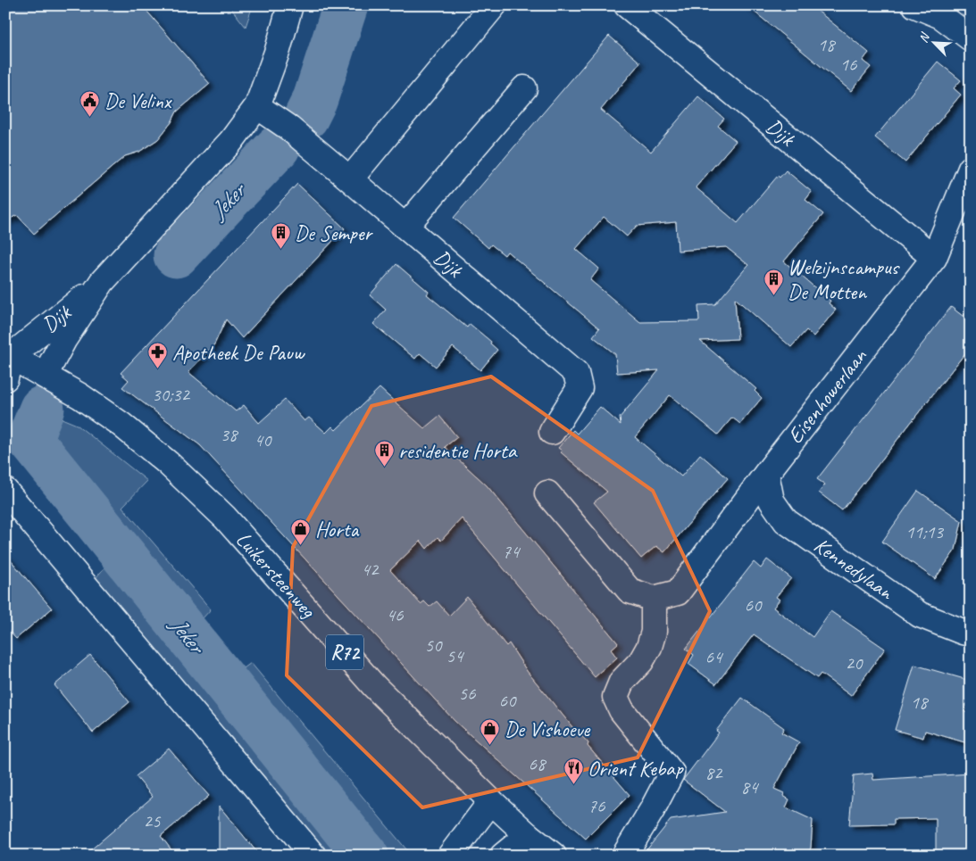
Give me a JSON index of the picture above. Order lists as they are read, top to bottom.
{
  "streets": {
    "street": [
      "Dijk",
      "Eisenhowerlaan",
      "Kennedylaan",
      "Luikersteenweg",
      "R72"
    ]
  },
  "crossings": [
    ["Dijk", "Eisenhowerlaan"],
    ["Dijk", "Luikersteenweg"],
    ["Eisenhowerlaan", "Kennedylaan"]
  ],
  "water": ["Jeker"],
  "places": {
    "public building": ["De Velinx"],
    "building": ["De Semper", "Welzijnscampus De Motten", "residentie Horta"],
    "pharmacy": ["Apotheek De Pauw"],
    "shop": ["Horta", "De Vishoeve"],
    "restaurant": ["Orient Kebap"]
  },
  "house_numbers": [
    "18",
    "16",
    "30;32",
    "38",
    "40",
    "11;13",
    "74",
    "42",
    "60",
    "46",
    "50",
    "54",
    "64",
    "20",
    "56",
    "60",
    "18",
    "68",
    "82",
    "84",
    "76",
    "25"
  ],
  "north": "top left"
}
